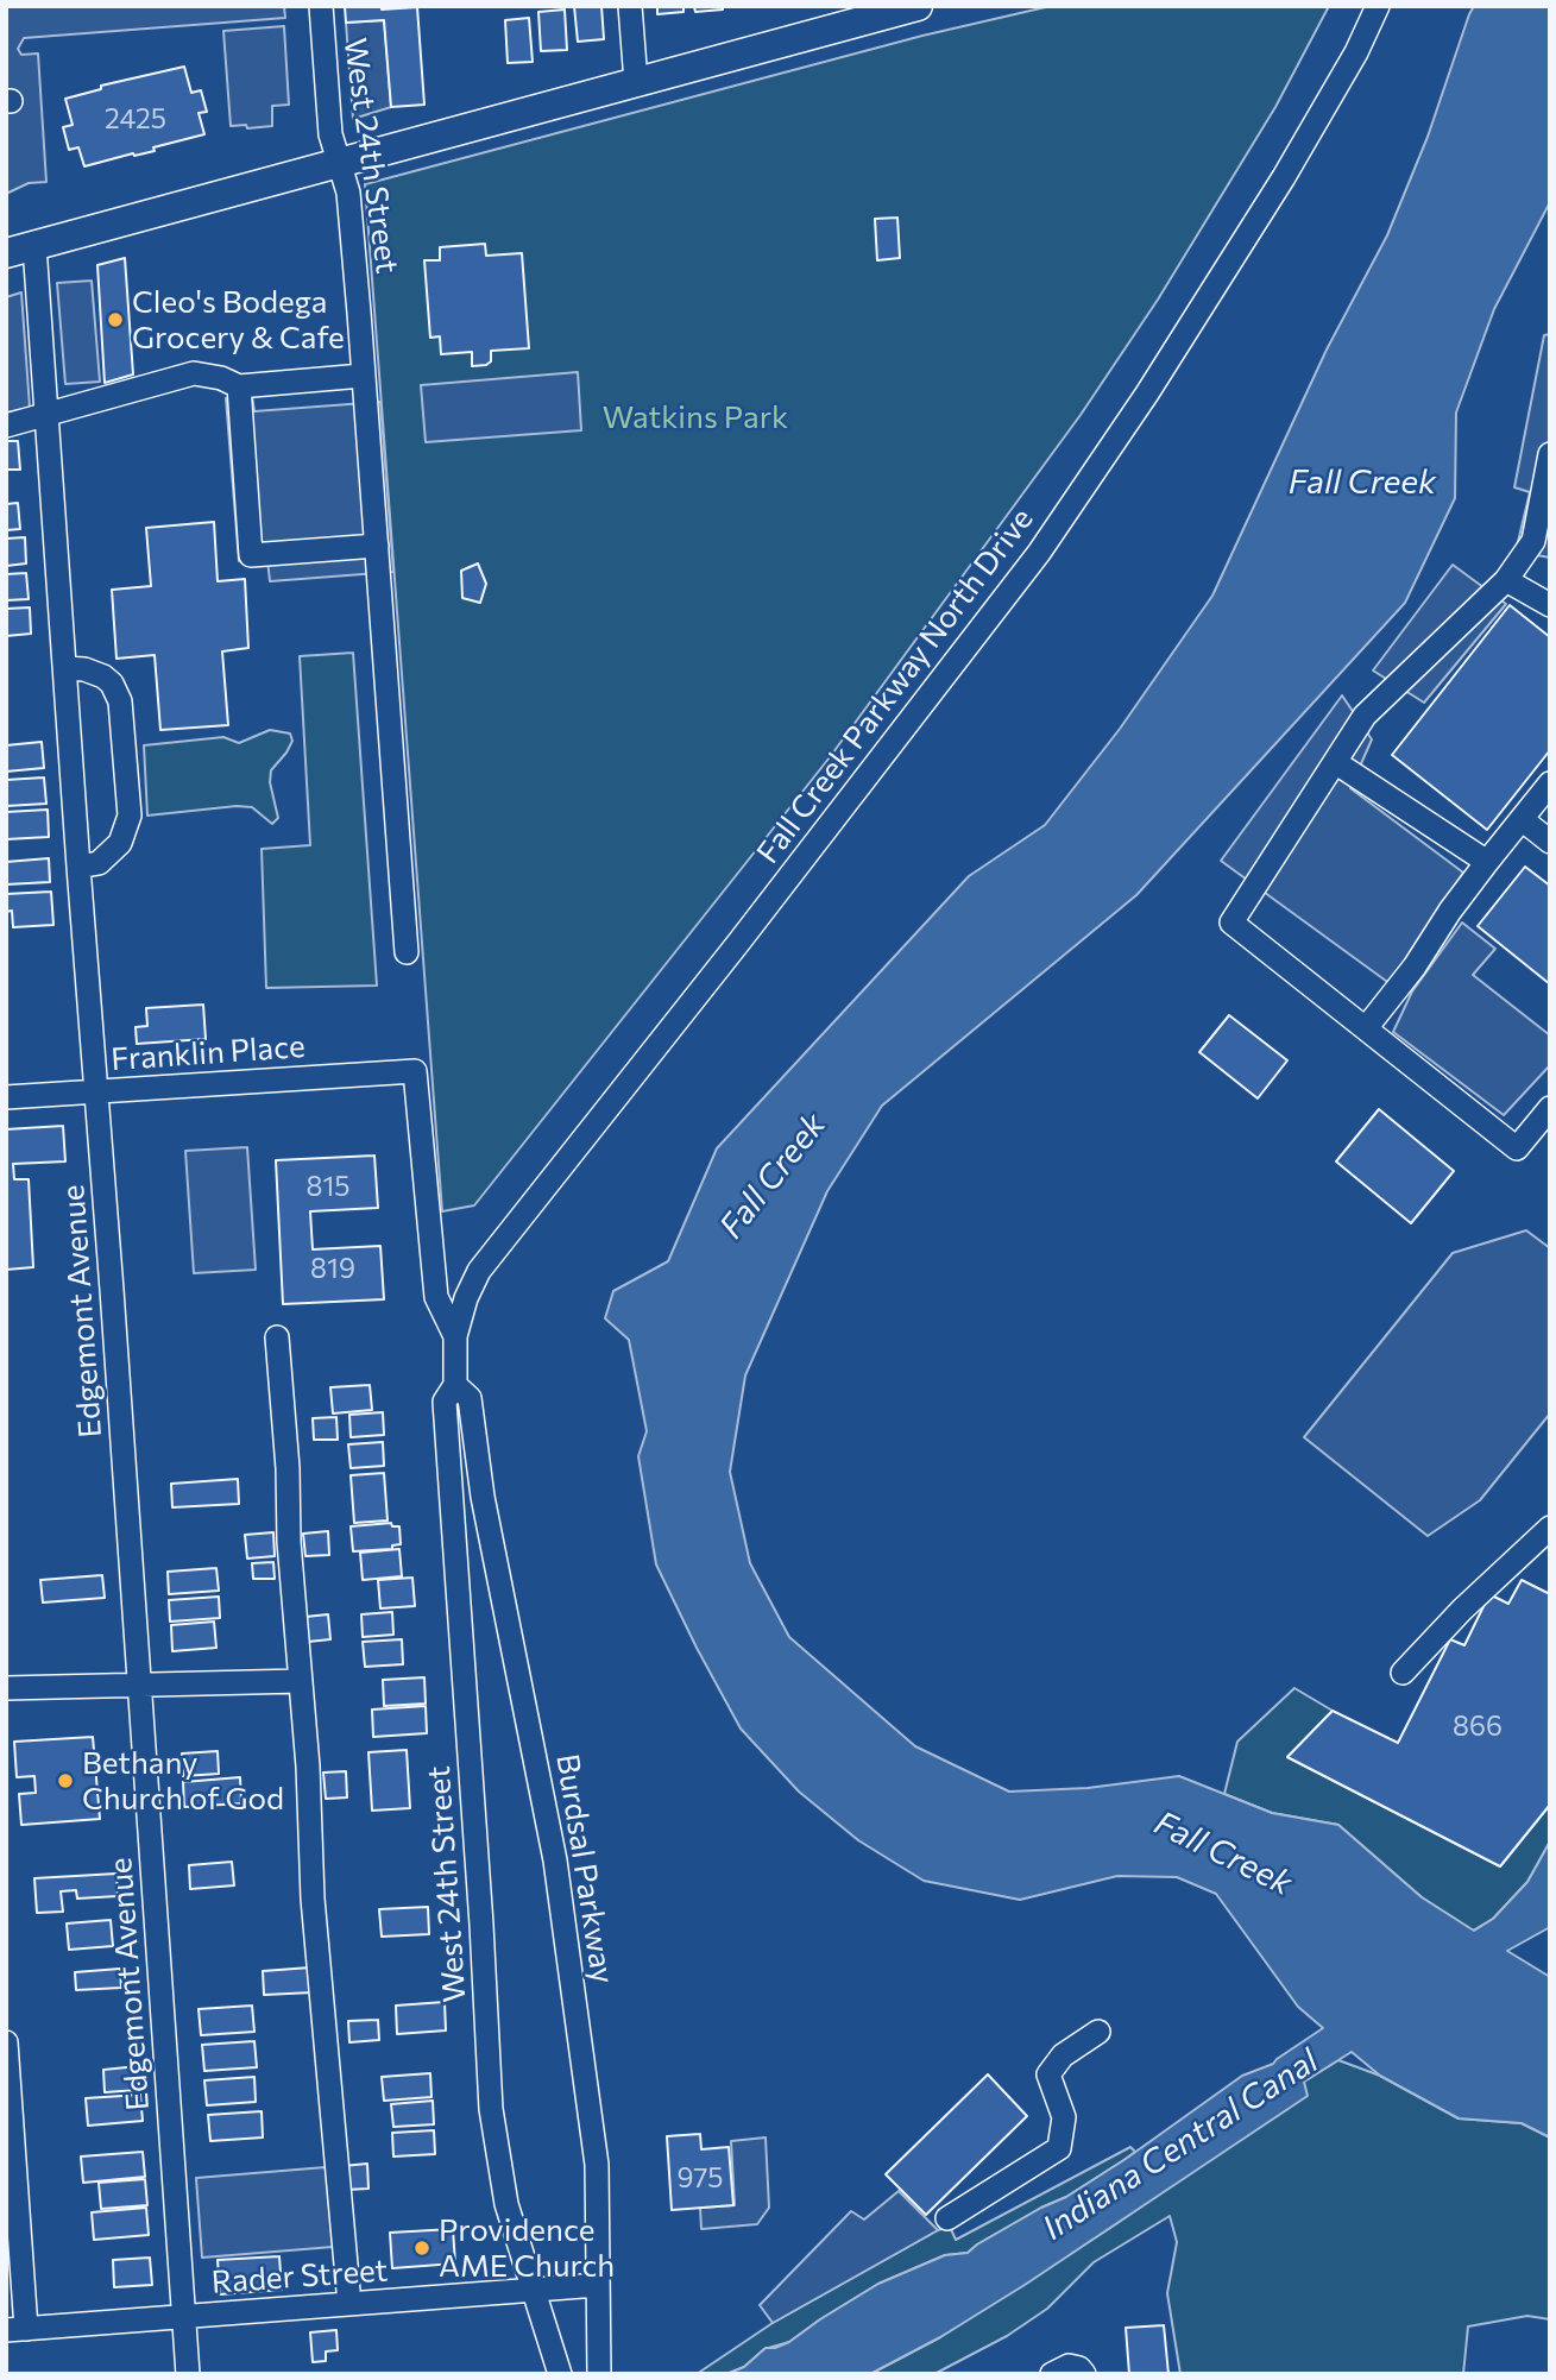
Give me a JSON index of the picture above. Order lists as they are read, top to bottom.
{
  "streets": {
    "street": [
      "West 24th Street",
      "Fall Creek Parkway North Drive",
      "Franklin Place",
      "Edgemont Avenue",
      "Burdsal Parkway",
      "Rader Street"
    ]
  },
  "crossings": [
    ["West 24th Street", "Fall Creek Parkway North Drive"],
    ["West 24th Street", "Burdsal Parkway"],
    ["West 24th Street", "Rader Street"],
    ["Fall Creek Parkway North Drive", "Franklin Place"],
    ["Fall Creek Parkway North Drive", "Burdsal Parkway"],
    ["Franklin Place", "Edgemont Avenue"],
    ["Edgemont Avenue", "Rader Street"],
    ["Burdsal Parkway", "Rader Street"]
  ],
  "water": ["Fall Creek", "Indiana Central Canal"],
  "parks": ["Watkins Park"],
  "places": ["Cleo's Bodega Grocery & Cafe", "Bethany Church of God", "Providence AME Church"],
  "house_numbers": [
    "2425",
    "815",
    "819",
    "866",
    "975"
  ]
}
